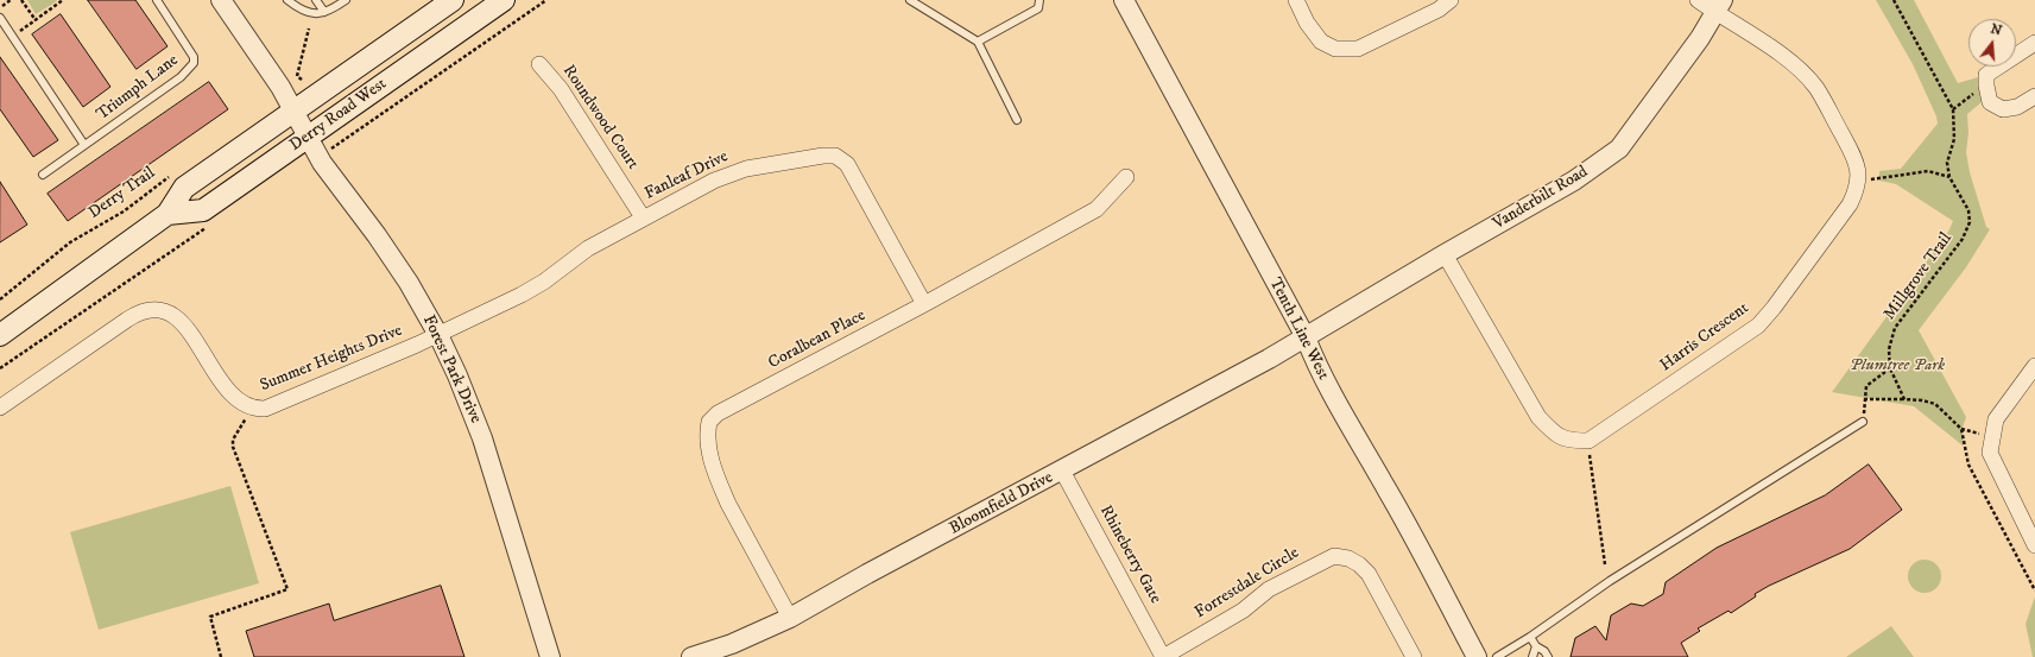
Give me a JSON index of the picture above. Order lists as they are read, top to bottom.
{
  "streets": {
    "main road": ["Derry Road West"],
    "street": [
      "Roundwood Court",
      "Fanleaf Drive",
      "Vanderbilt Road",
      "Tenth Line West",
      "Harris Crescent",
      "Coralbean Place",
      "Summer Heights Drive",
      "Forest Park Drive",
      "Bloomfield Drive",
      "Rhineberry Gate",
      "Forrestdale Circle"
    ],
    "lane": ["Triumph Lane"],
    "path": ["Derry Trail", "Millgrove Trail"]
  },
  "crossings": [
    ["Derry Road West", "Forest Park Drive"],
    ["Roundwood Court", "Fanleaf Drive"],
    ["Fanleaf Drive", "Coralbean Place"],
    ["Fanleaf Drive", "Summer Heights Drive"],
    ["Fanleaf Drive", "Forest Park Drive"],
    ["Vanderbilt Road", "Tenth Line West"],
    ["Vanderbilt Road", "Bloomfield Drive"],
    ["Tenth Line West", "Bloomfield Drive"],
    ["Coralbean Place", "Bloomfield Drive"],
    ["Summer Heights Drive", "Forest Park Drive"],
    ["Bloomfield Drive", "Rhineberry Gate"],
    ["Rhineberry Gate", "Forrestdale Circle"]
  ],
  "parks": ["Plumtree Park"],
  "north": "top"
}
